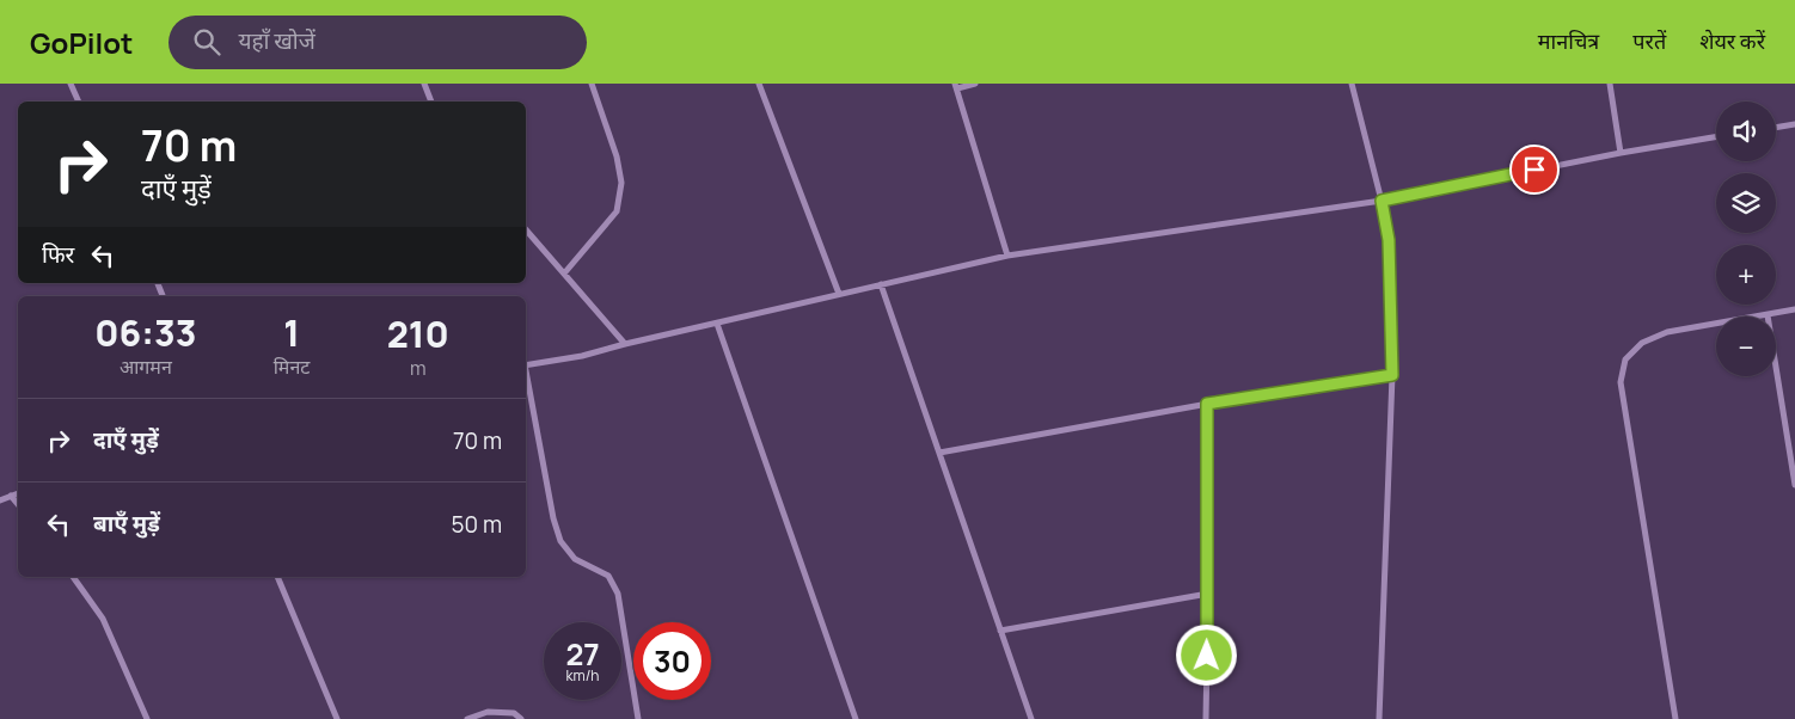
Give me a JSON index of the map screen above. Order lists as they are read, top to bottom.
{
  "page": {
    "header": "GoPilot",
    "search": "यहाँ खोजें",
    "nav": ["मानचित्र", "परतें", "शेयर करें"],
    "map_buttons": ["+", "−"],
    "turn": ["70 m", "दाएँ मुड़ें"],
    "then": "फिर",
    "eta": [
      "06:33",
      "आगमन",
      "1",
      "मिनट",
      "210",
      "m"
    ],
    "list": [
      {
        "name": "दाएँ मुड़ें",
        "value": "70 m"
      },
      {
        "name": "बाएँ मुड़ें",
        "value": "50 m"
      }
    ],
    "speed": "27 km/h",
    "limit": "30"
  }
}
